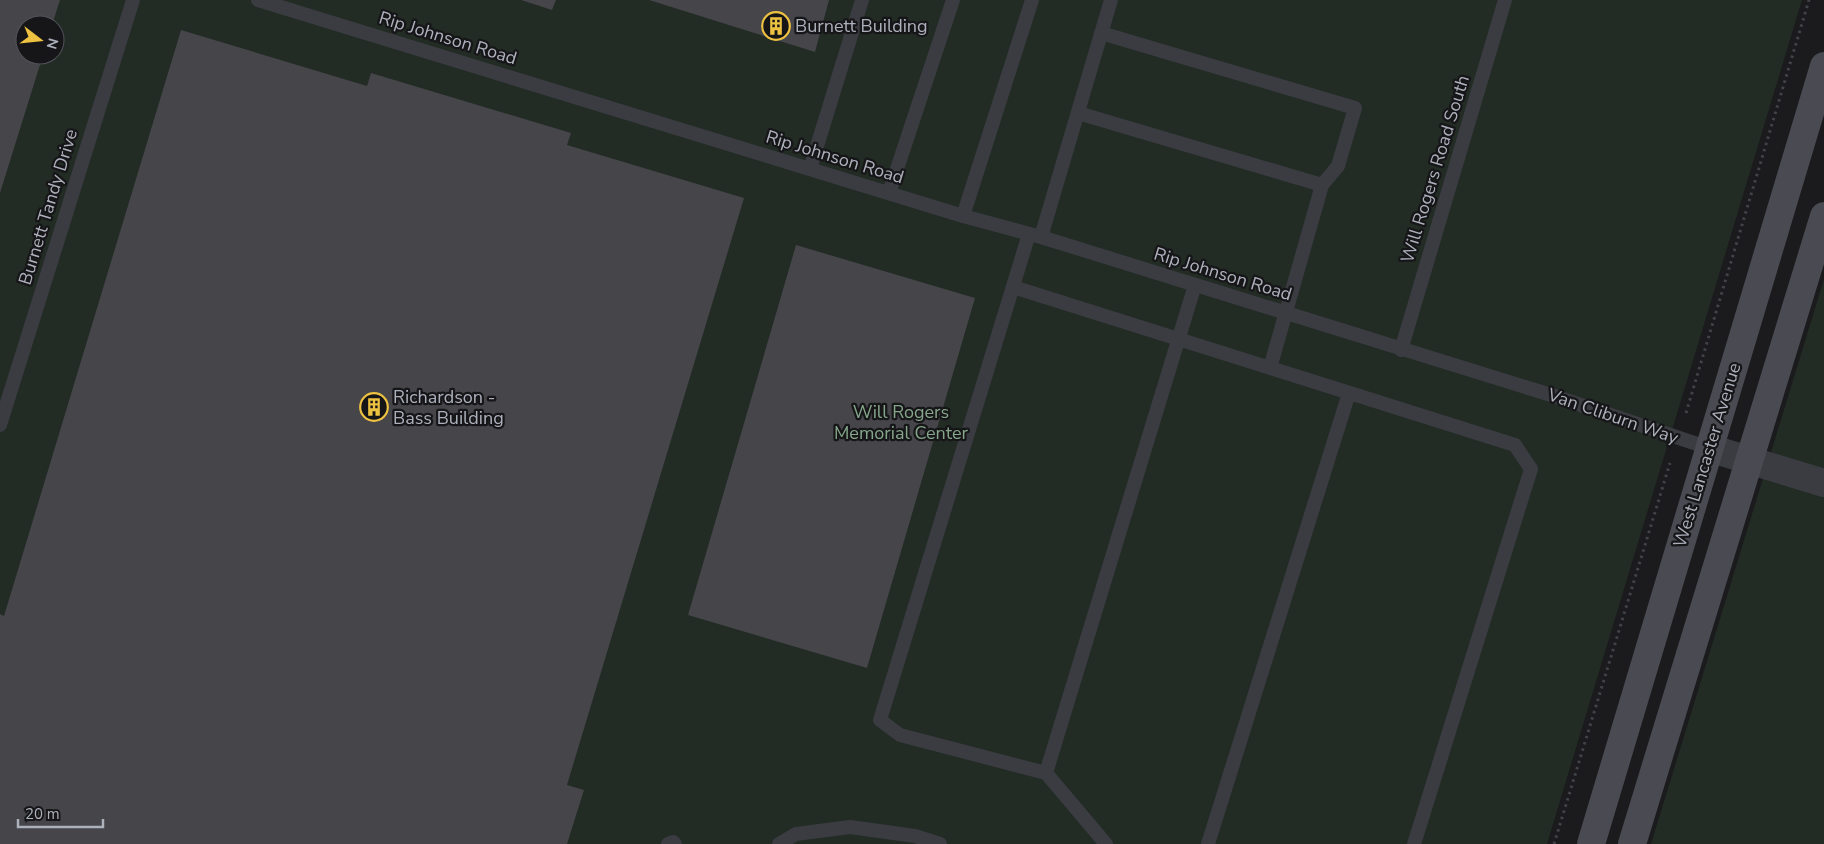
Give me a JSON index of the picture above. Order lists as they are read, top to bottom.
{
  "streets": {
    "main road": ["West Lancaster Avenue"],
    "street": ["Van Cliburn Way"],
    "lane": ["Rip Johnson Road", "Will Rogers Road South", "Burnett Tandy Drive"]
  },
  "crossings": [
    ["Rip Johnson Road", "Will Rogers Road South"],
    ["Rip Johnson Road", "Van Cliburn Way"],
    ["Will Rogers Road South", "Van Cliburn Way"],
    ["Van Cliburn Way", "West Lancaster Avenue"]
  ],
  "parks": ["Will Rogers Memorial Center"],
  "places": {
    "building": ["Burnett Building", "Richardson - Bass Building"]
  },
  "scale_bar": "20 m",
  "north": "right"
}
